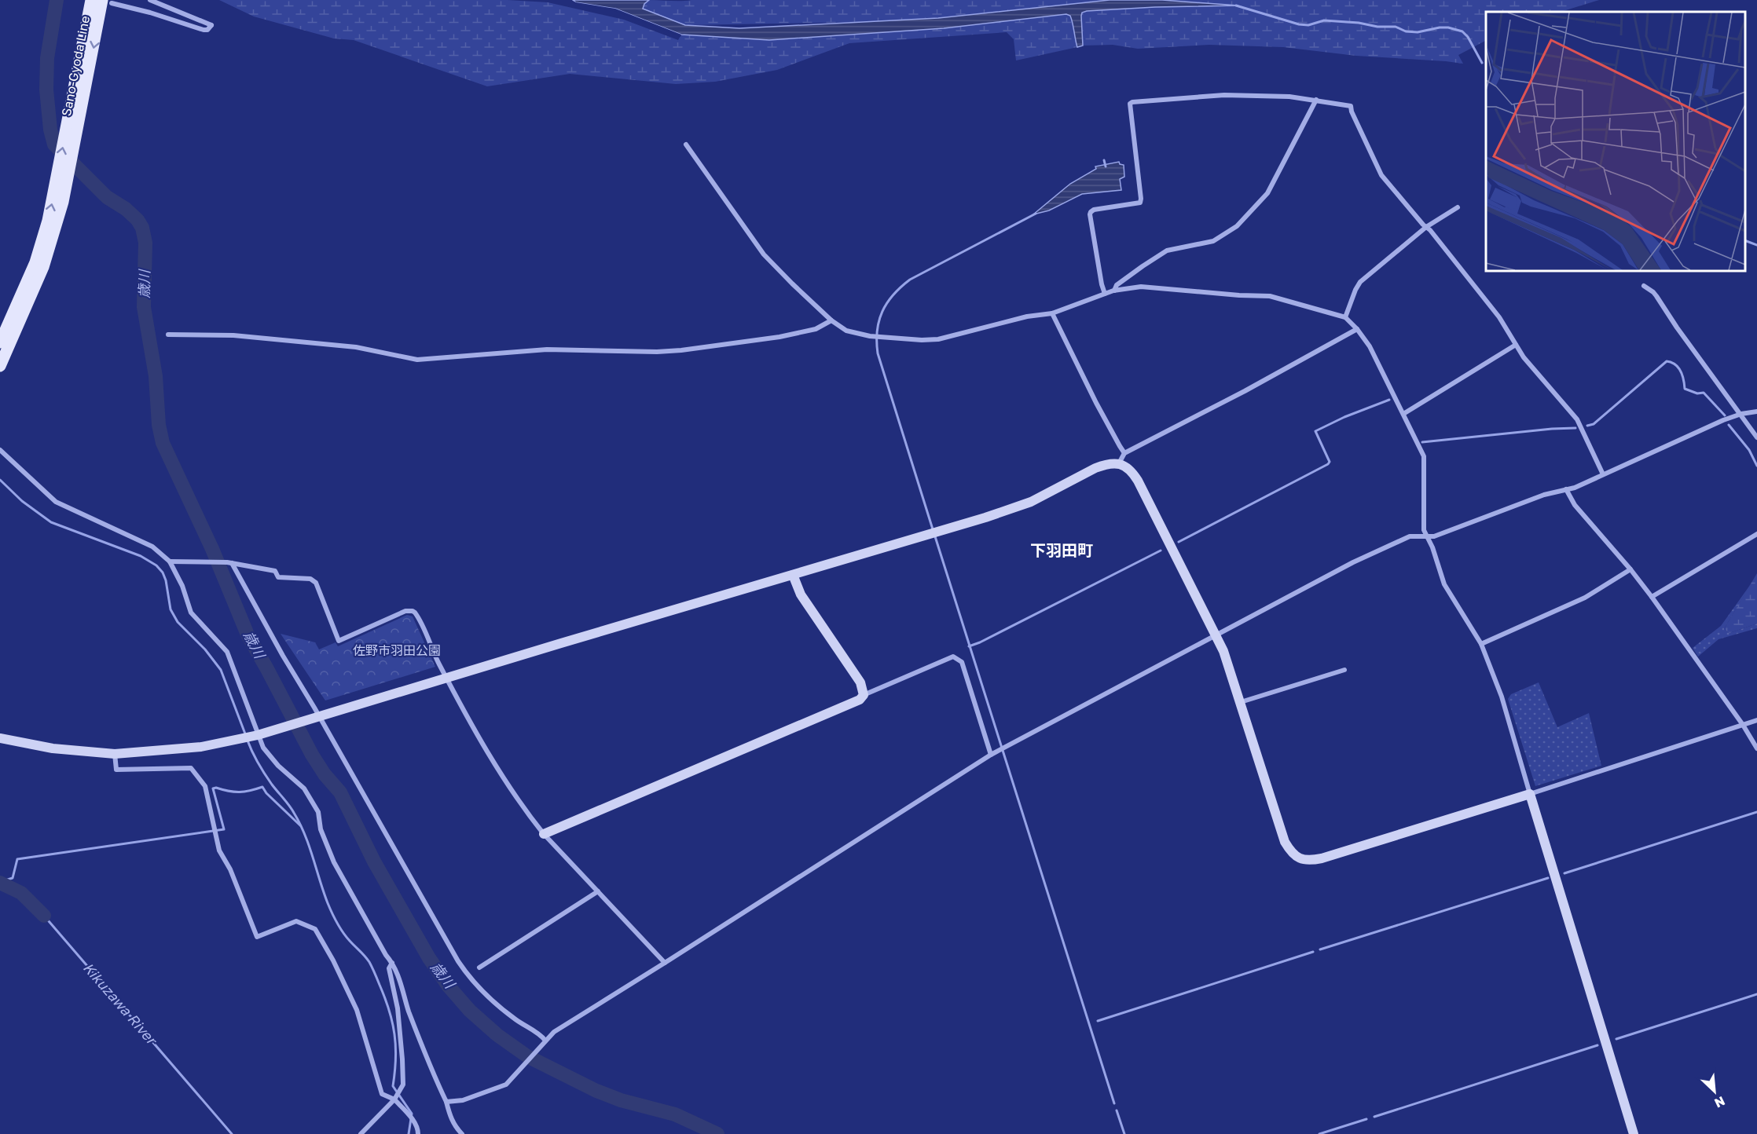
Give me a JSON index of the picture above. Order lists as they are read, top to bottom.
{
  "streets": {
    "main road": ["Sano-Gyoda Line"]
  },
  "districts": ["下羽田町"],
  "water": ["歳川", "Kikuzawa River"],
  "parks": ["佐野市羽田公園"],
  "north": "bottom right"
}
